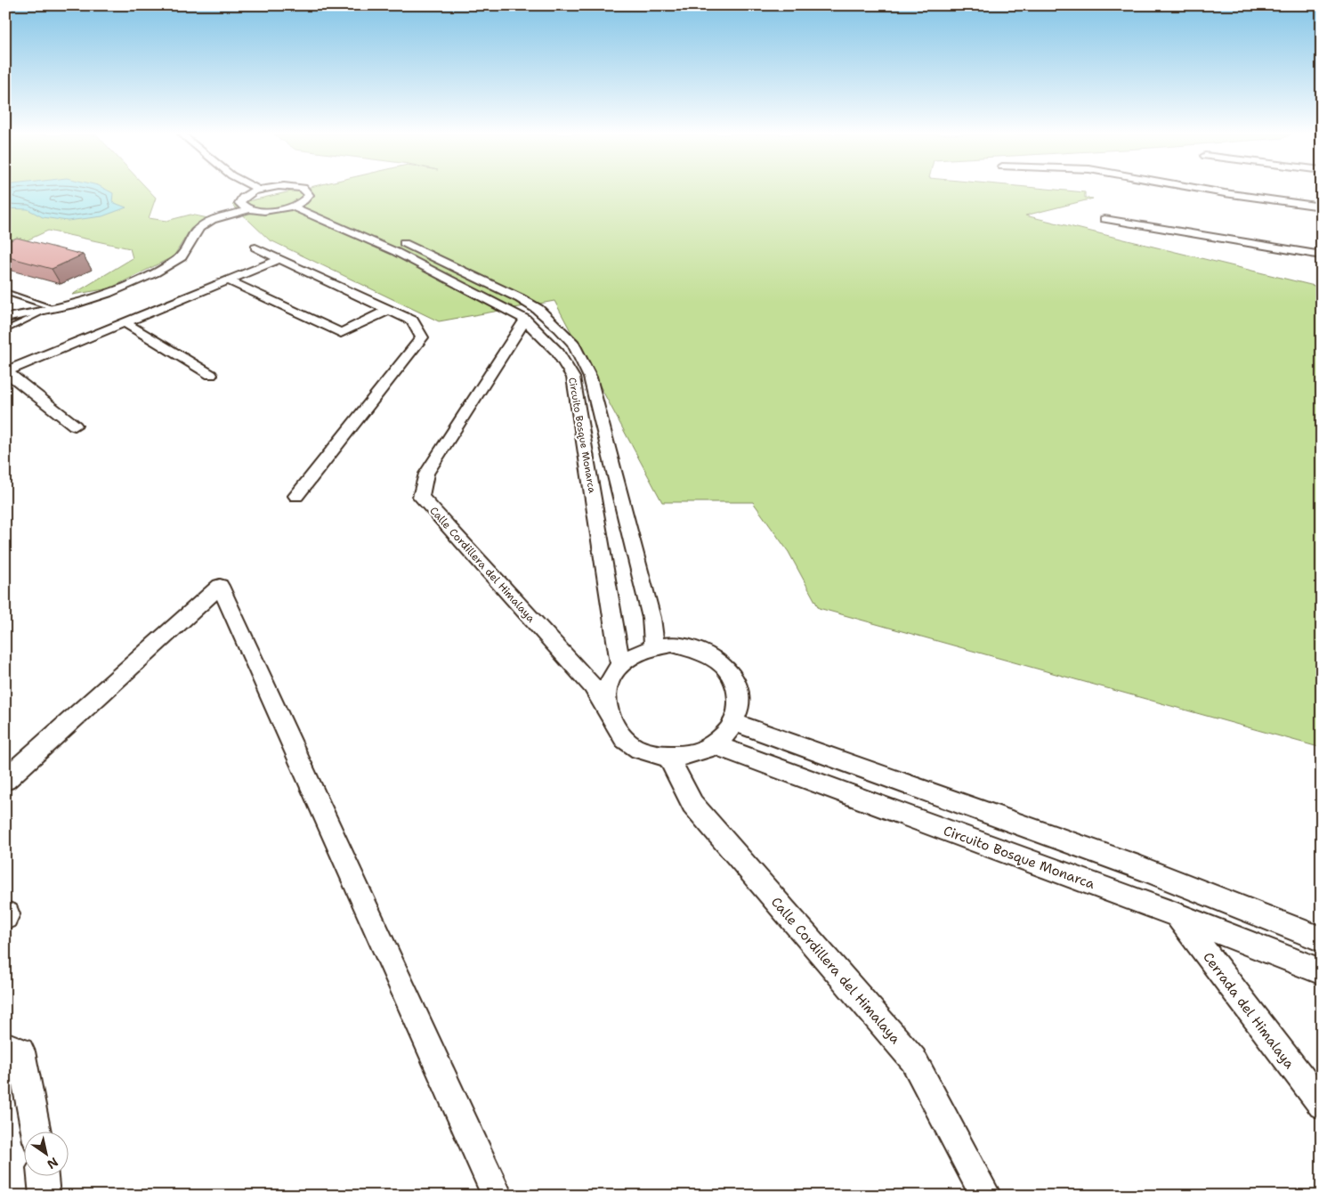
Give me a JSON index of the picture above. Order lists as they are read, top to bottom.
{
  "streets": {
    "street": ["Circuito Bosque Monarca", "Calle Cordillera del Himalaya", "Cerrada del Himalaya"]
  },
  "crossings": [
    ["Circuito Bosque Monarca", "Calle Cordillera del Himalaya"],
    ["Circuito Bosque Monarca", "Cerrada del Himalaya"]
  ],
  "north": "bottom right"
}
